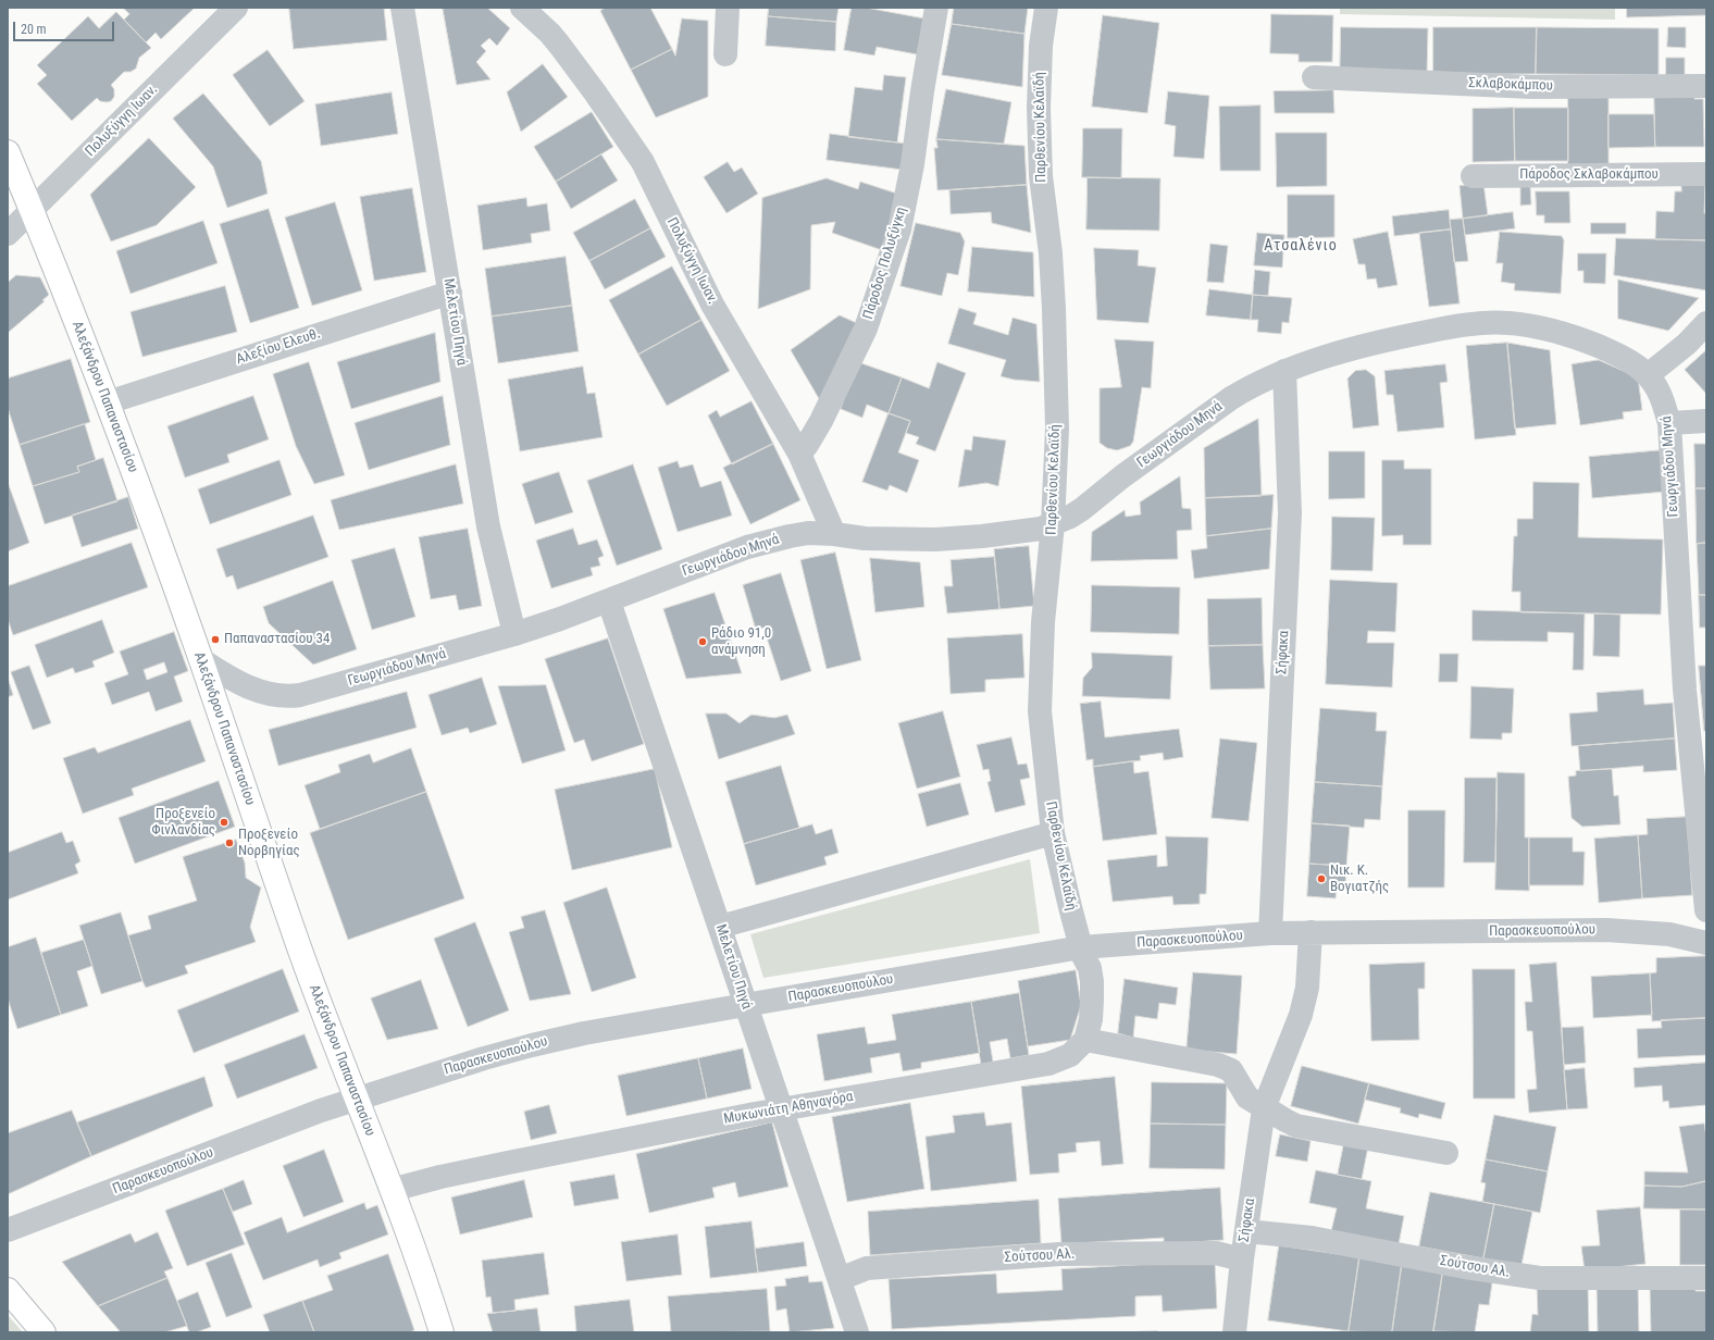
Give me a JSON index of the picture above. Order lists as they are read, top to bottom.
{
  "streets": {
    "main road": ["Αλεξάνδρου Παπαναστασίου"],
    "street": [
      "Σκλαβοκάμπου",
      "Πολυξύγγη Ιωαν.",
      "Παρθενίου Κελαϊδή",
      "Πάροδος Σκλαβοκάμπου",
      "Πάροδος Πολυξύγκη",
      "Μελετίου Πηγά",
      "Αλεξίου Ελευθ.",
      "Γεωργιάδου Μηνά",
      "Σήφακα",
      "Παρασκευοπούλου",
      "Μυκωνιάτη Αθηναγόρα",
      "Σούτσου Αλ."
    ]
  },
  "crossings": [
    ["Πολυξύγγη Ιωαν.", "Πάροδος Πολυξύγκη"],
    ["Πολυξύγγη Ιωαν.", "Αλεξάνδρου Παπαναστασίου"],
    ["Πολυξύγγη Ιωαν.", "Γεωργιάδου Μηνά"],
    ["Παρθενίου Κελαϊδή", "Γεωργιάδου Μηνά"],
    ["Παρθενίου Κελαϊδή", "Παρασκευοπούλου"],
    ["Παρθενίου Κελαϊδή", "Μυκωνιάτη Αθηναγόρα"],
    ["Μελετίου Πηγά", "Αλεξίου Ελευθ."],
    ["Μελετίου Πηγά", "Γεωργιάδου Μηνά"],
    ["Μελετίου Πηγά", "Παρασκευοπούλου"],
    ["Μελετίου Πηγά", "Μυκωνιάτη Αθηναγόρα"],
    ["Μελετίου Πηγά", "Σούτσου Αλ."],
    ["Αλεξίου Ελευθ.", "Αλεξάνδρου Παπαναστασίου"],
    ["Αλεξάνδρου Παπαναστασίου", "Γεωργιάδου Μηνά"],
    ["Αλεξάνδρου Παπαναστασίου", "Παρασκευοπούλου"],
    ["Αλεξάνδρου Παπαναστασίου", "Μυκωνιάτη Αθηναγόρα"],
    ["Γεωργιάδου Μηνά", "Σήφακα"],
    ["Σήφακα", "Παρασκευοπούλου"],
    ["Σήφακα", "Σούτσου Αλ."],
    ["Παρασκευοπούλου", "Μυκωνιάτη Αθηναγόρα"]
  ],
  "districts": ["Ατσαλένιο"],
  "places": [
    "Παπαναστασίου 34",
    "Ράδιο 91,0 ανάμνηση",
    "Προξενείο Φινλανδίας",
    "Προξενείο Νορβηγίας",
    "Νικ. Κ. Βογιατζής"
  ],
  "scale_bar": "20 m"
}
